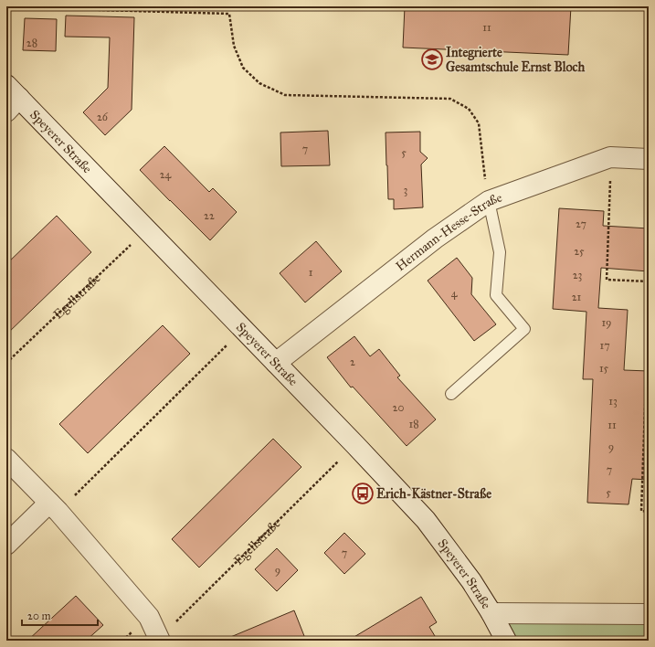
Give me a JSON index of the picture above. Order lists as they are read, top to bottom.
{
  "streets": {
    "street": ["Speyerer Straße", "Hermann-Hesse-Straße"],
    "path": ["Egellstraße"]
  },
  "crossings": [
    ["Speyerer Straße", "Hermann-Hesse-Straße"],
    ["Speyerer Straße", "Egellstraße"]
  ],
  "places": {
    "school or university": ["Integrierte Gesamtschule Ernst Bloch"],
    "bus stop": ["Erich-Kästner-Straße"]
  },
  "house_numbers": [
    "11",
    "28",
    "26",
    "7",
    "5",
    "24",
    "3",
    "22",
    "27",
    "25",
    "1",
    "23",
    "4",
    "21",
    "19",
    "17",
    "2",
    "15",
    "13",
    "20",
    "18",
    "11",
    "9",
    "7",
    "5",
    "7",
    "9"
  ],
  "scale_bar": "20 m"
}
